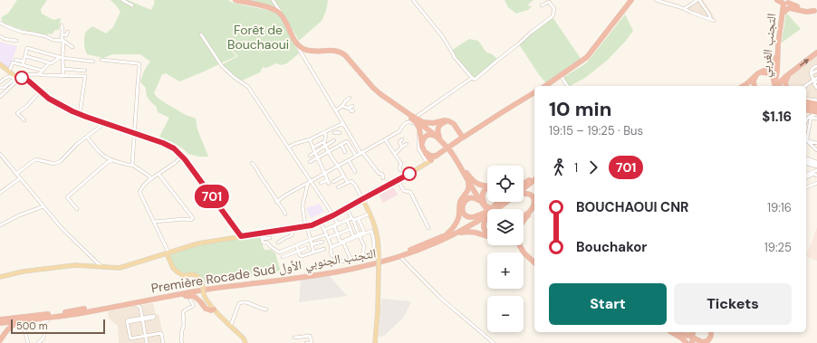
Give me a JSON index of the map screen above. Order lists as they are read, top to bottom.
{
  "streets": {
    "highway": ["التجنب الغربي", "Première Rocade Sud التجنب الجنوبي الأول"]
  },
  "parks": ["Forêt de Bouchaoui"],
  "lines": ["bus line 701"],
  "scale_bar": "500 m",
  "page": {
    "on_map": "701",
    "heading": ["10 min", "19:15 – 19:25 · Bus", "$1.16"],
    "legs": ["1", "701"],
    "map_buttons": ["+", "−"],
    "list": [
      {
        "name": "BOUCHAOUI CNR",
        "value": "19:16"
      },
      {
        "name": "Bouchakor",
        "value": "19:25"
      }
    ],
    "buttons": ["Start", "Tickets"],
    "scale": "500 m"
  }
}
